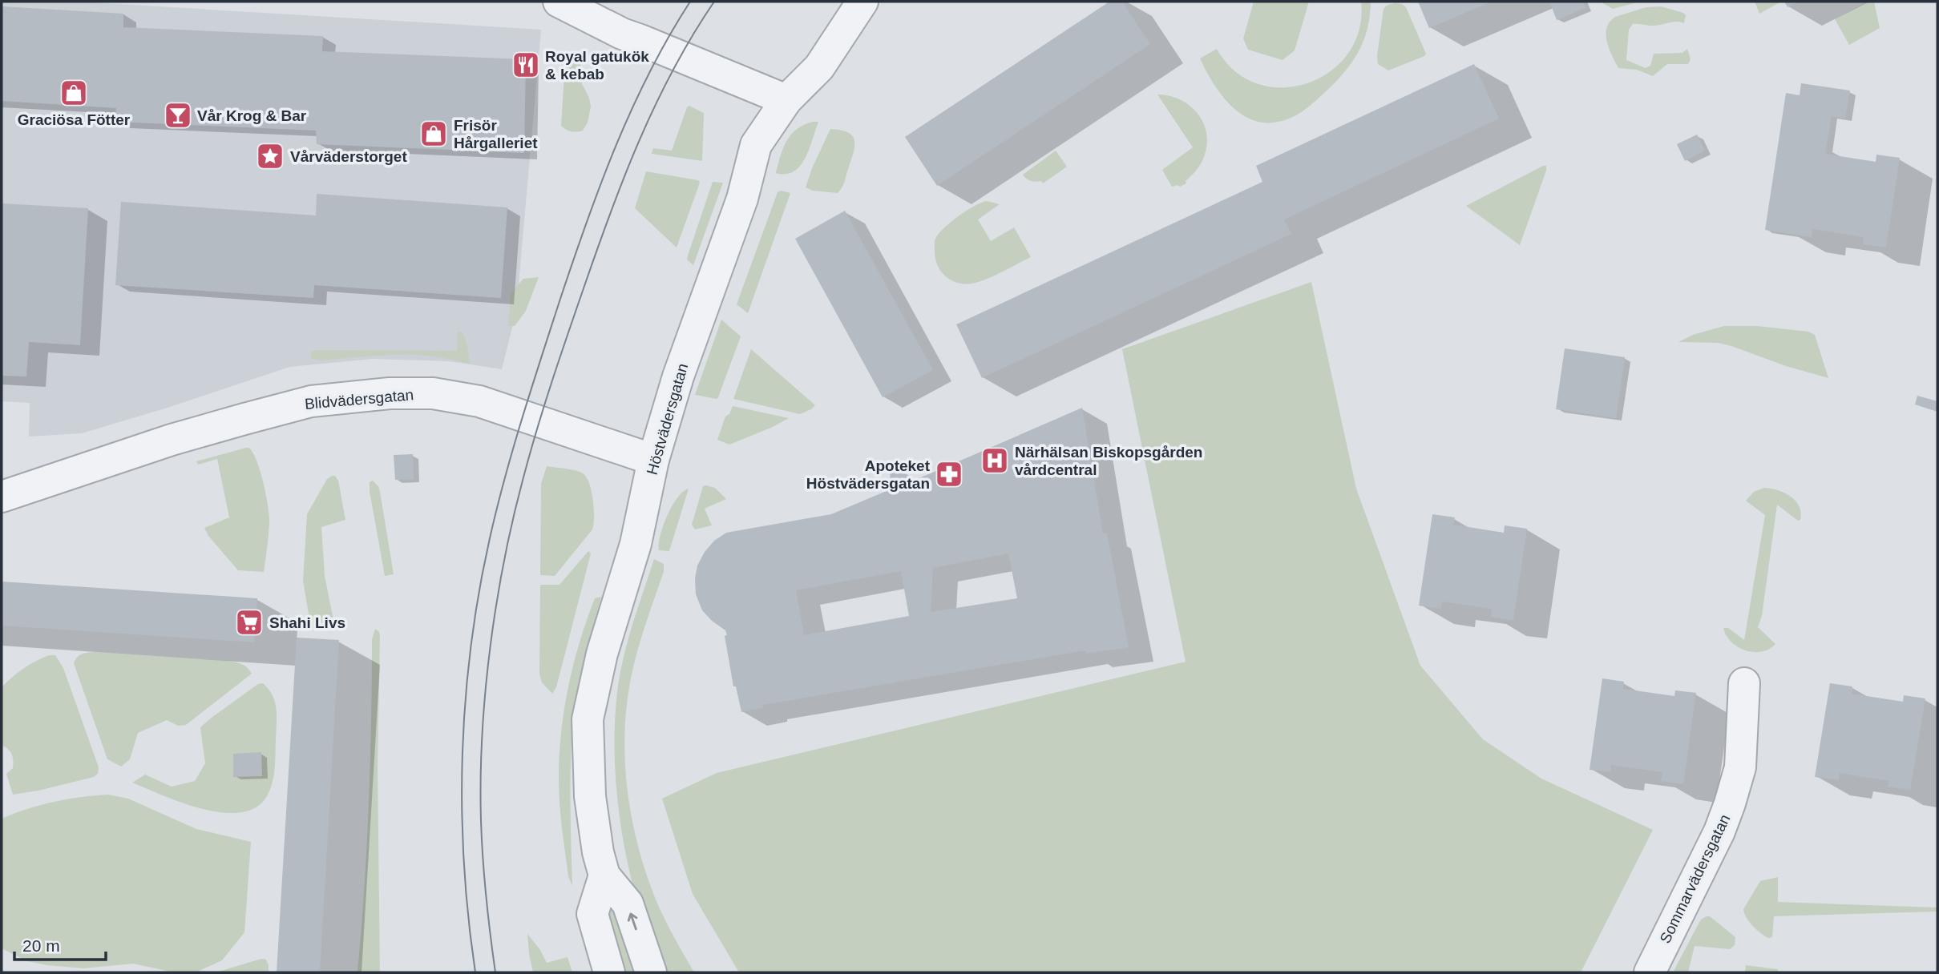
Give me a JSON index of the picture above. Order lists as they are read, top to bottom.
{
  "streets": {
    "street": ["Blidvädersgatan", "Höstvädersgatan", "Sommarvädersgatan"]
  },
  "crossings": [
    ["Blidvädersgatan", "Höstvädersgatan"]
  ],
  "places": {
    "restaurant": ["Royal gatukök & kebab"],
    "shop": ["Graciösa Fötter", "Frisör Hårgalleriet"],
    "bar": ["Vår Krog & Bar"],
    "place": ["Vårväderstorget"],
    "hospital": ["Närhälsan Biskopsgården vårdcentral"],
    "pharmacy": ["Apoteket Höstvädersgatan"],
    "supermarket": ["Shahi Livs"]
  },
  "scale_bar": "20 m"
}
